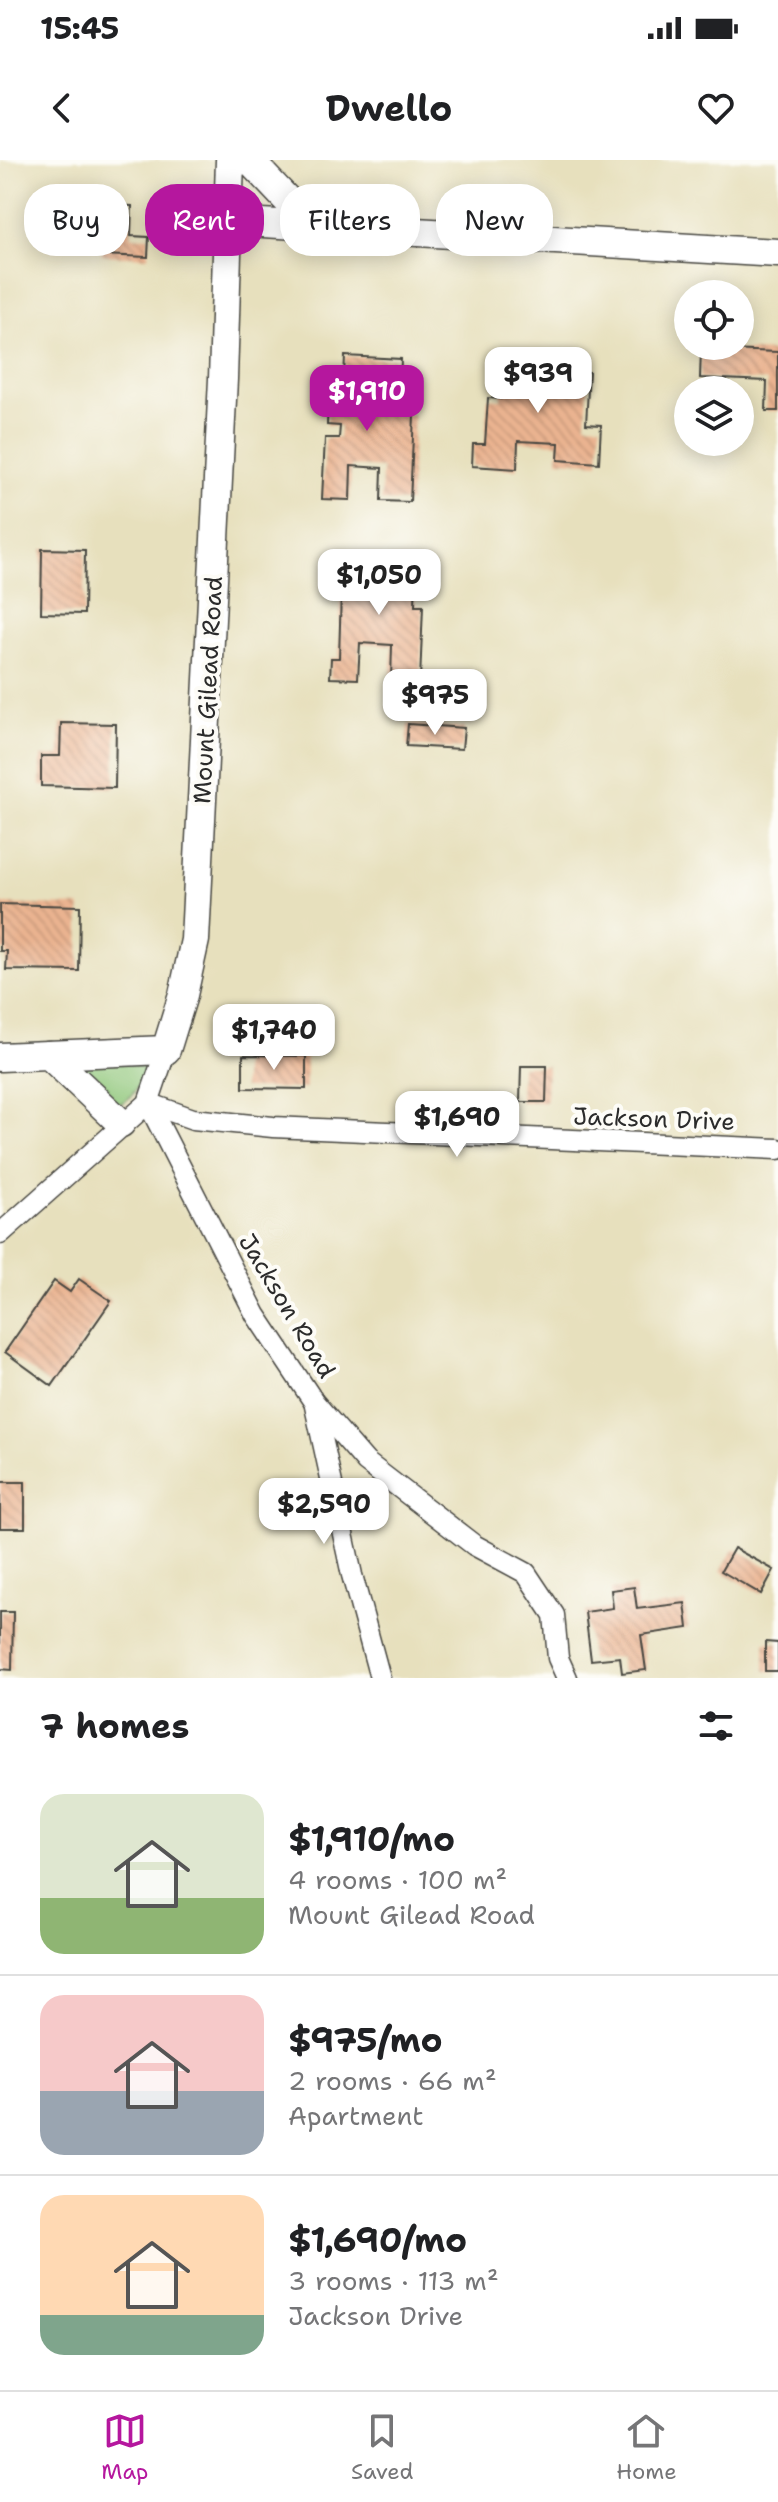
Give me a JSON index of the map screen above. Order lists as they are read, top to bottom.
{
  "streets": {
    "street": ["Mount Gilead Road", "Jackson Drive", "Jackson Road"]
  },
  "crossings": [
    ["Jackson Drive", "Jackson Road"]
  ],
  "page": {
    "status": "15:45",
    "header": "Dwello",
    "chip": [
      "Buy",
      "Rent",
      "Filters",
      "New"
    ],
    "price": [
      "$939",
      "$1,910",
      "$1,050",
      "$975",
      "$1,740",
      "$1,690",
      "$2,590"
    ],
    "heading": "7 homes",
    "list": [
      {
        "name": "$1,910/mo",
        "note": "4 rooms · 100 m² · Mount Gilead Road"
      },
      {
        "name": "$975/mo",
        "note": "2 rooms · 66 m² · Apartment"
      },
      {
        "name": "$1,690/mo",
        "note": "3 rooms · 113 m² · Jackson Drive"
      }
    ],
    "tabs": ["Map", "Saved", "Home"]
  }
}
